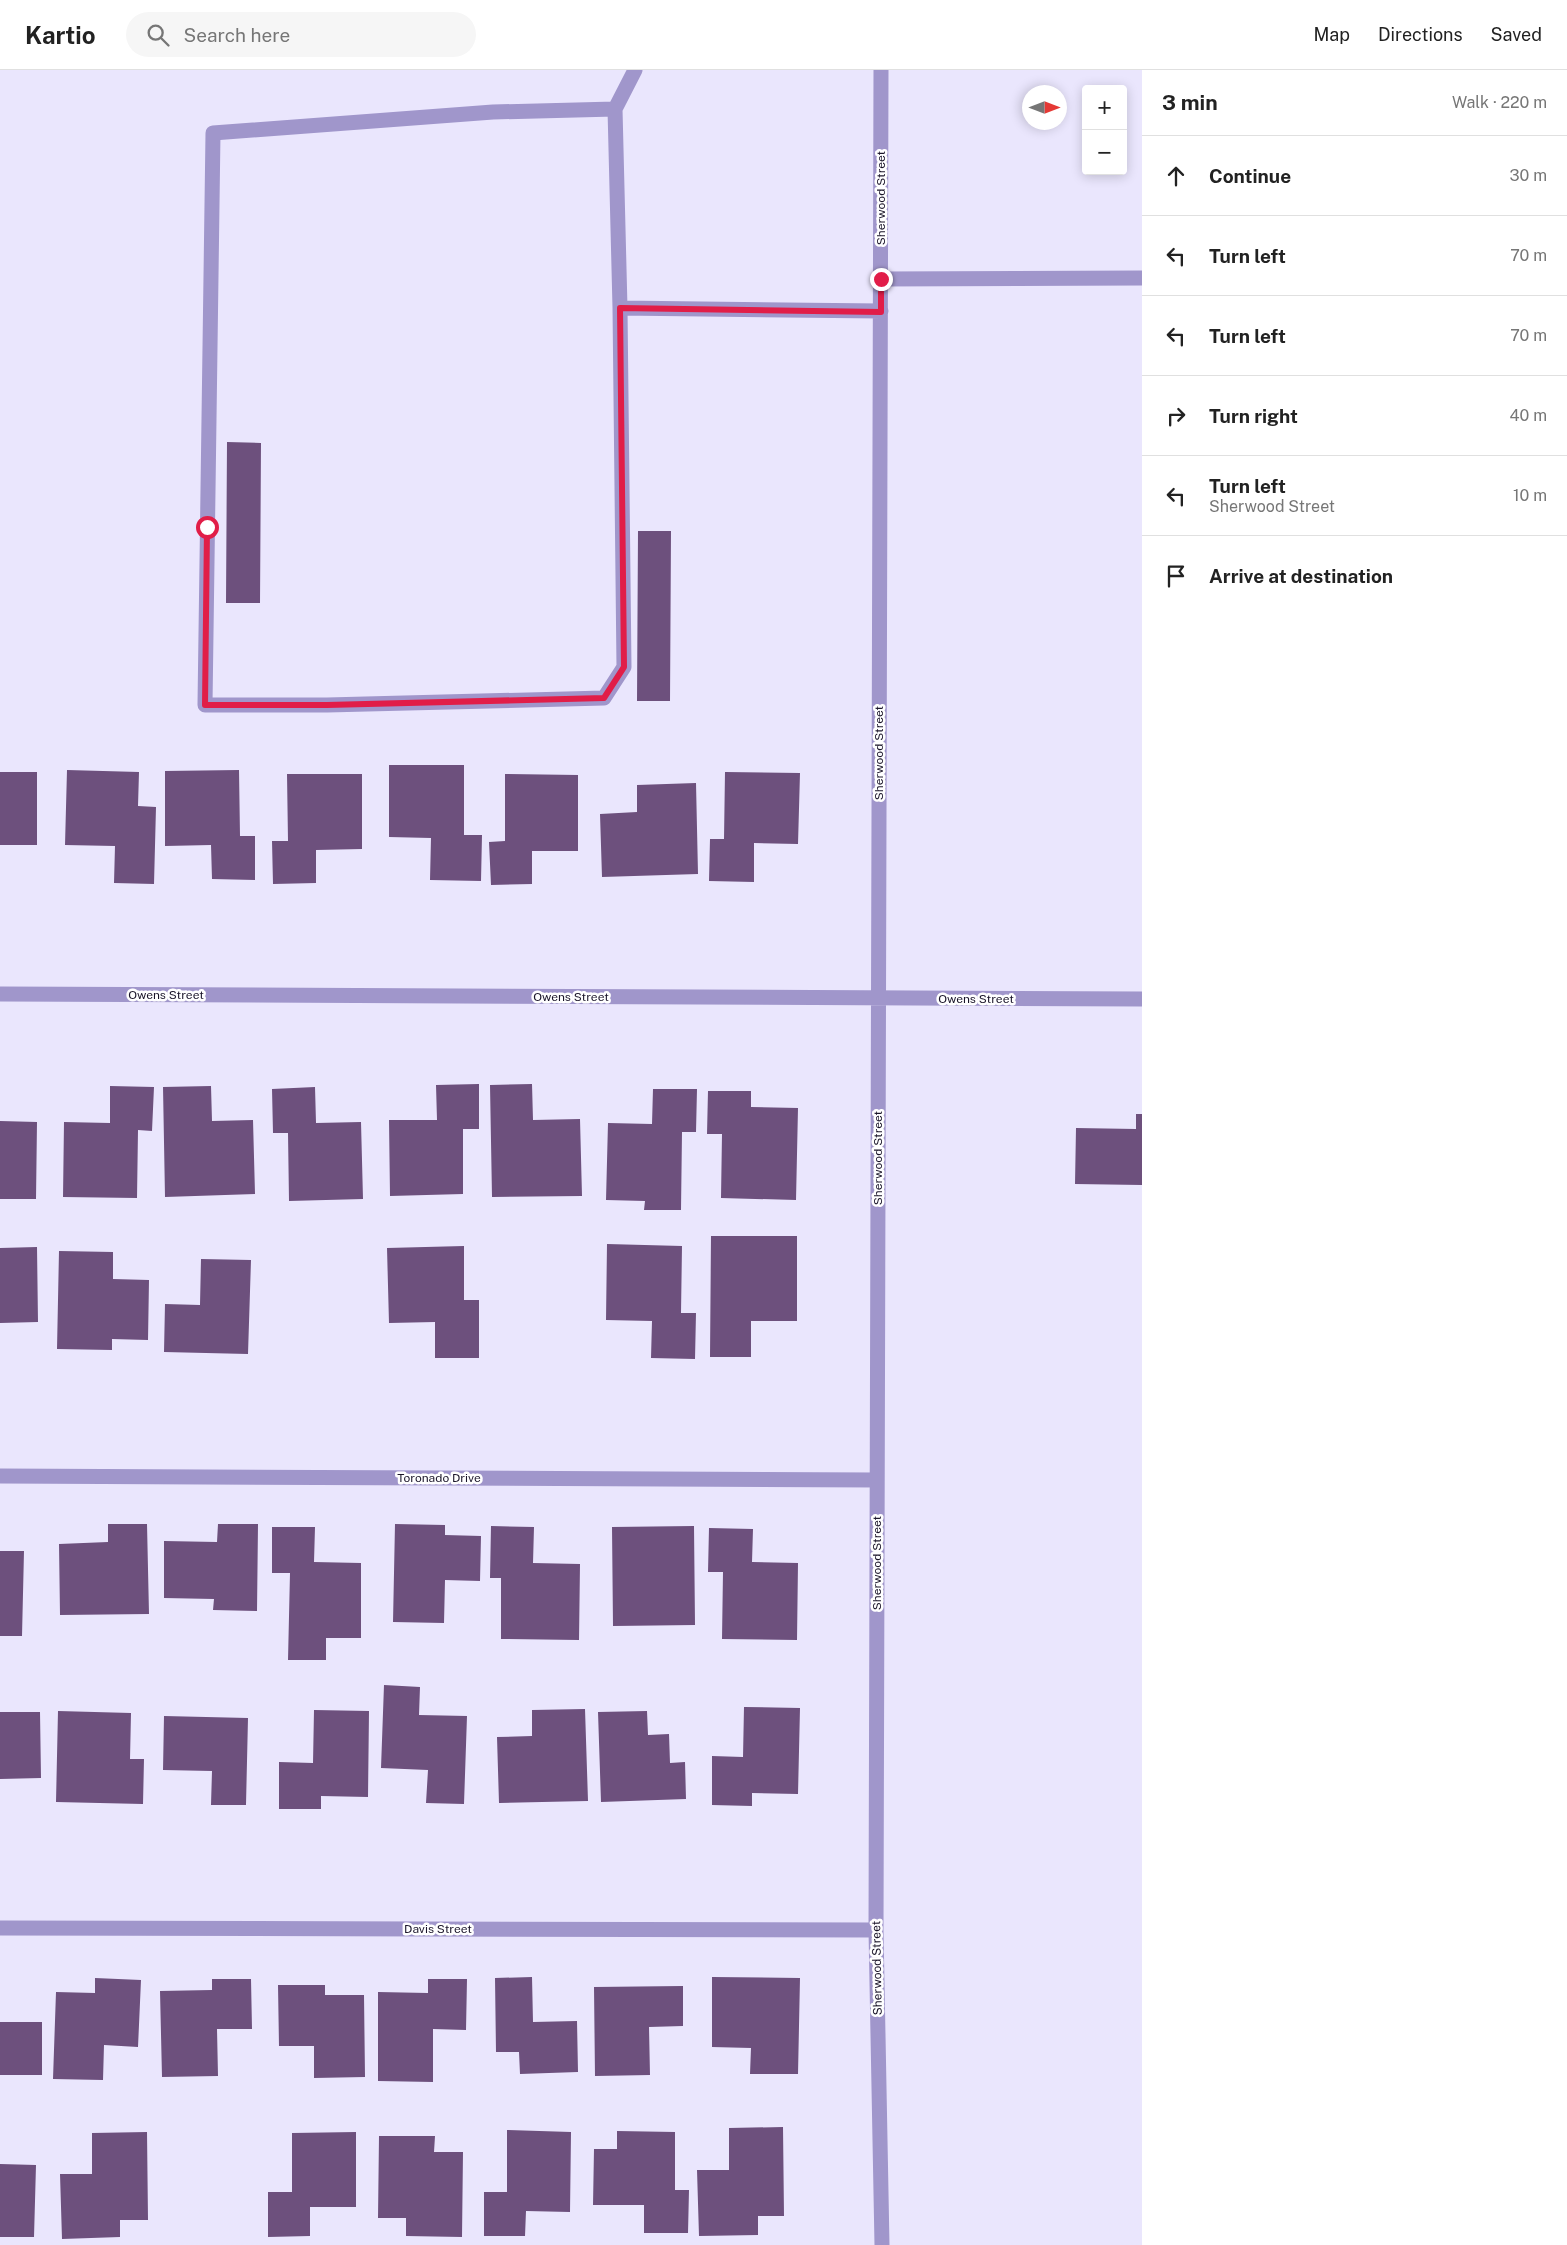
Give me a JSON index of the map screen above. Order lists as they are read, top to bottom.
{
  "streets": {
    "street": [
      "Sherwood Street",
      "Owens Street",
      "Toronado Drive",
      "Davis Street"
    ]
  },
  "crossings": [
    ["Sherwood Street", "Owens Street"],
    ["Sherwood Street", "Toronado Drive"],
    ["Sherwood Street", "Davis Street"]
  ],
  "north": "right",
  "page": {
    "header": "Kartio",
    "search": "Search here",
    "nav": ["Map", "Directions", "Saved"],
    "heading": ["3 min", "Walk · 220 m"],
    "map_buttons": ["+", "−"],
    "list": [
      ["Continue", "30 m"],
      ["Turn left", "70 m"],
      ["Turn left", "70 m"],
      ["Turn right", "40 m"],
      ["Turn left", "Sherwood Street", "10 m"],
      "Arrive at destination"
    ]
  }
}
